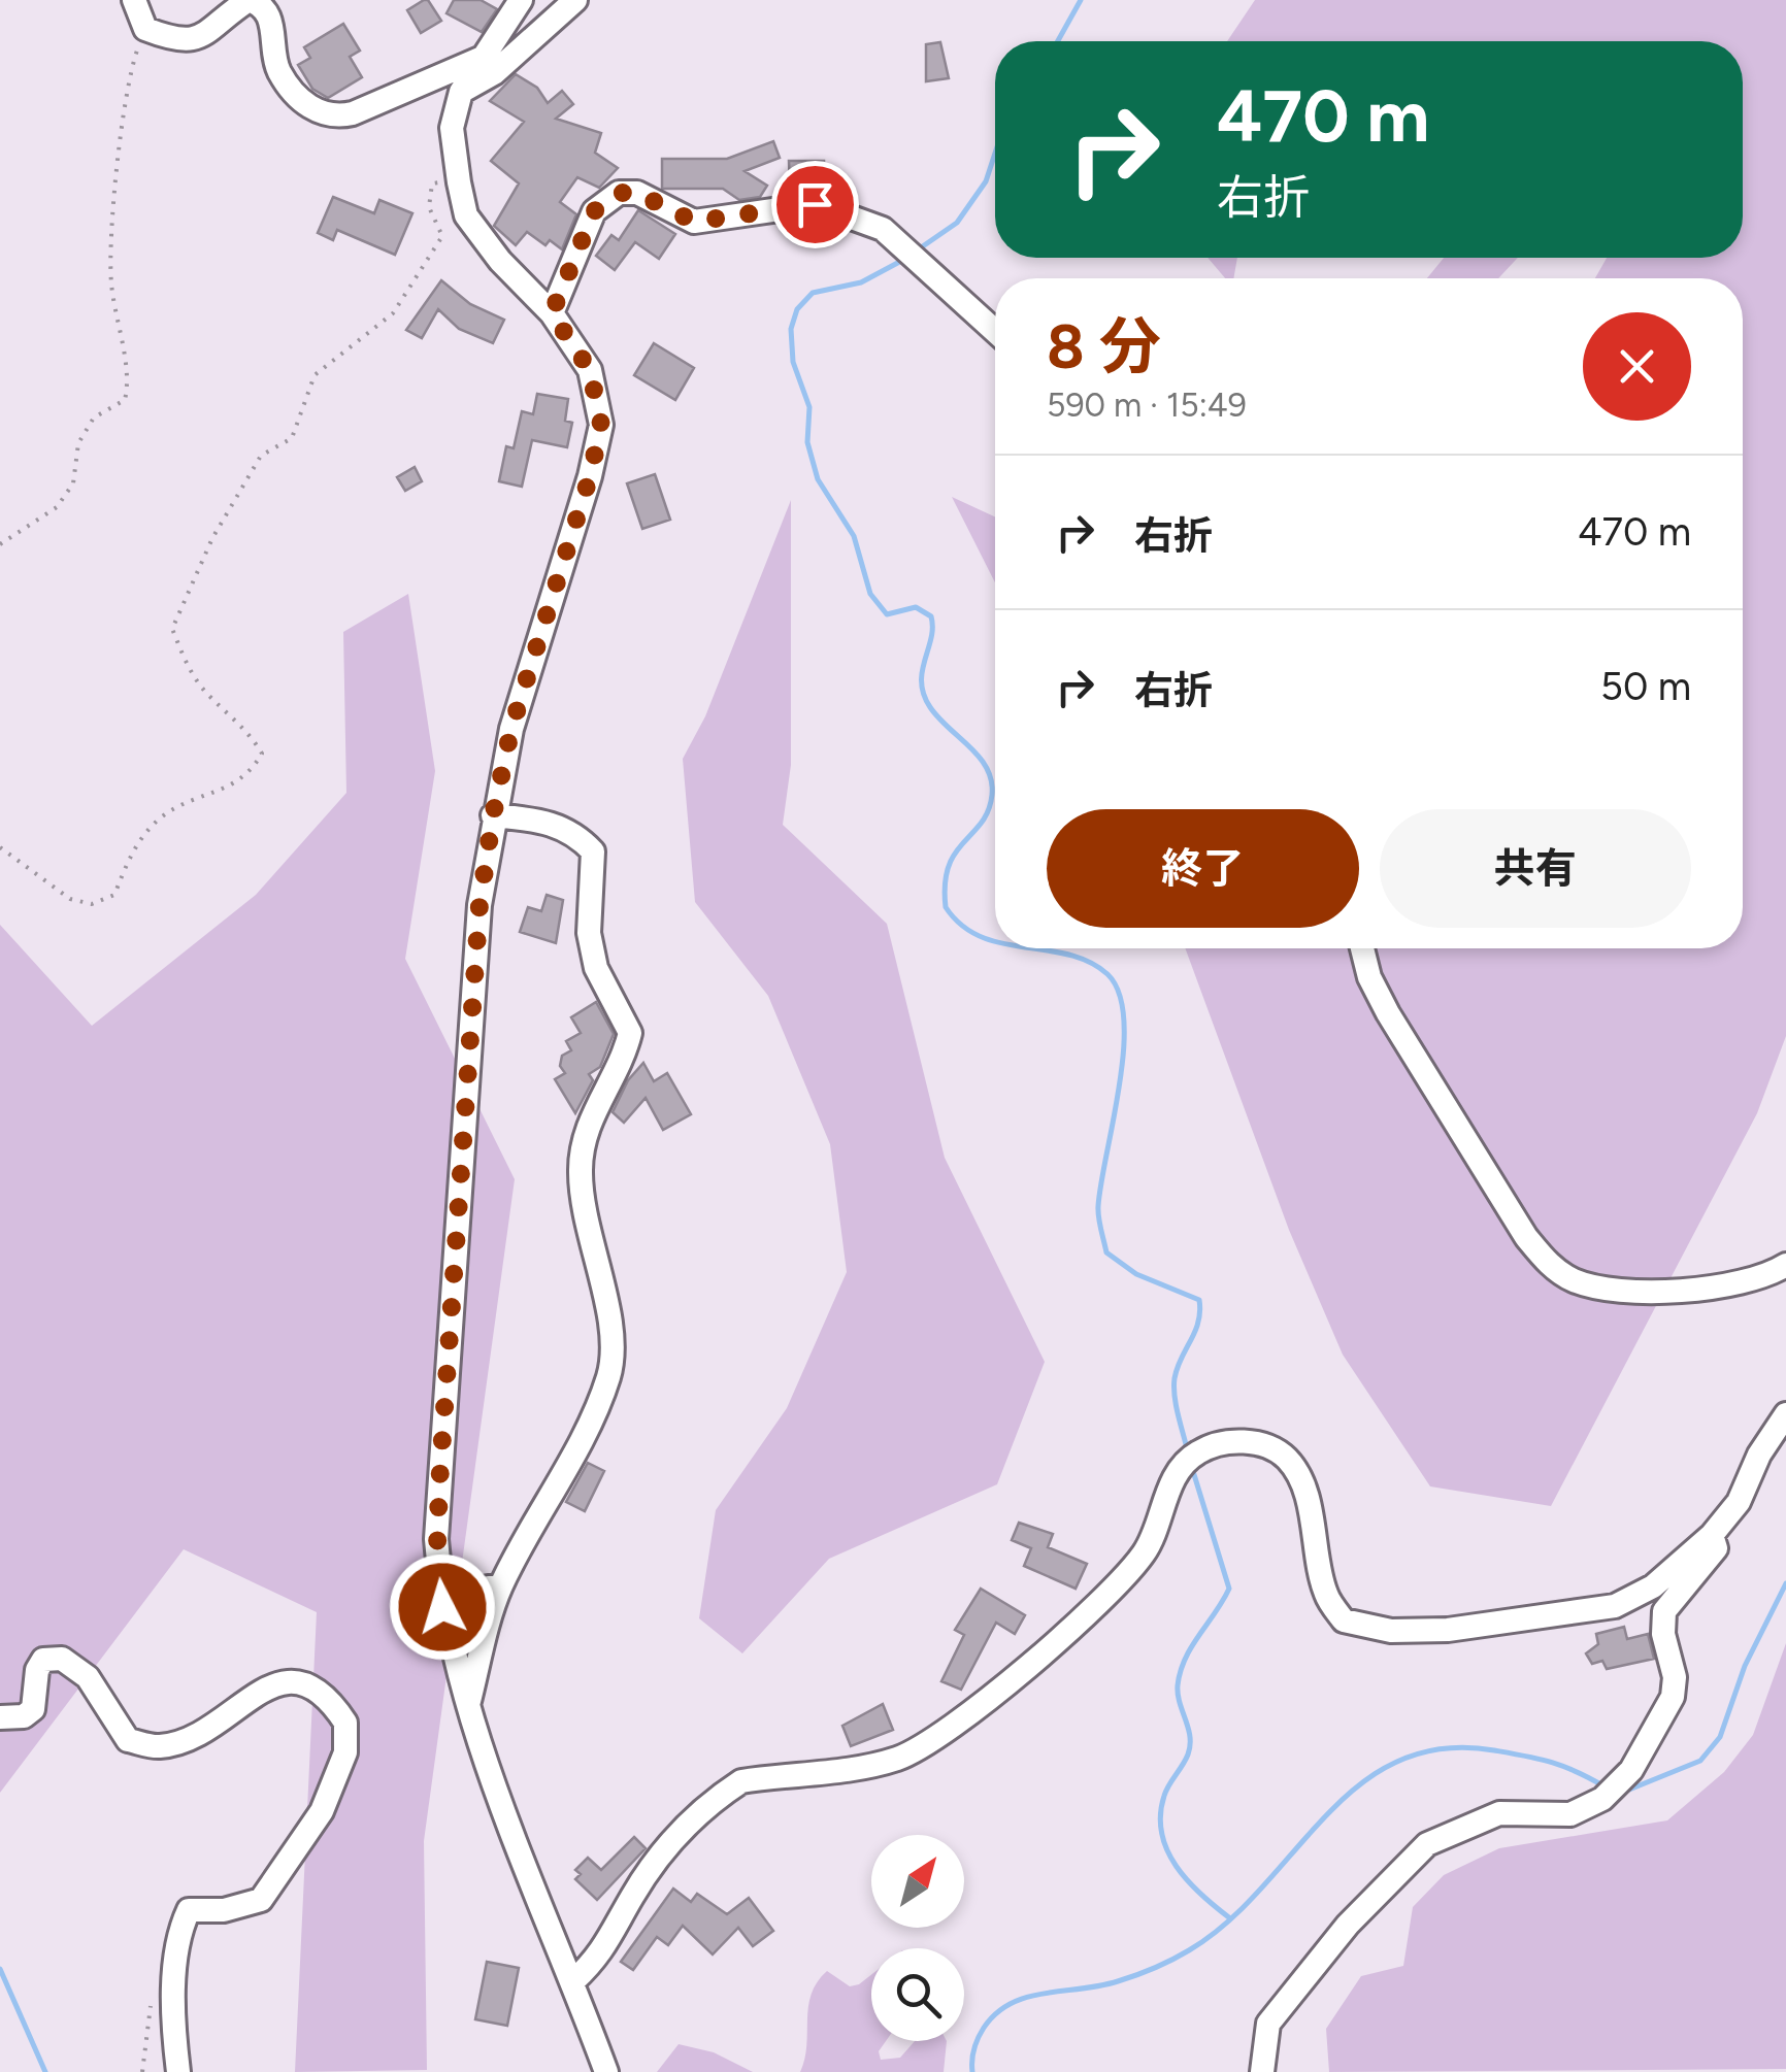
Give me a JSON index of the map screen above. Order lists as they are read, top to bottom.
{
  "north": "top right",
  "page": {
    "turn": ["470 m", "右折"],
    "heading": ["8 分", "590 m · 15:49"],
    "list": [
      {
        "name": "右折",
        "value": "470 m"
      },
      {
        "name": "右折",
        "value": "50 m"
      }
    ],
    "buttons": ["終了", "共有"]
  }
}
